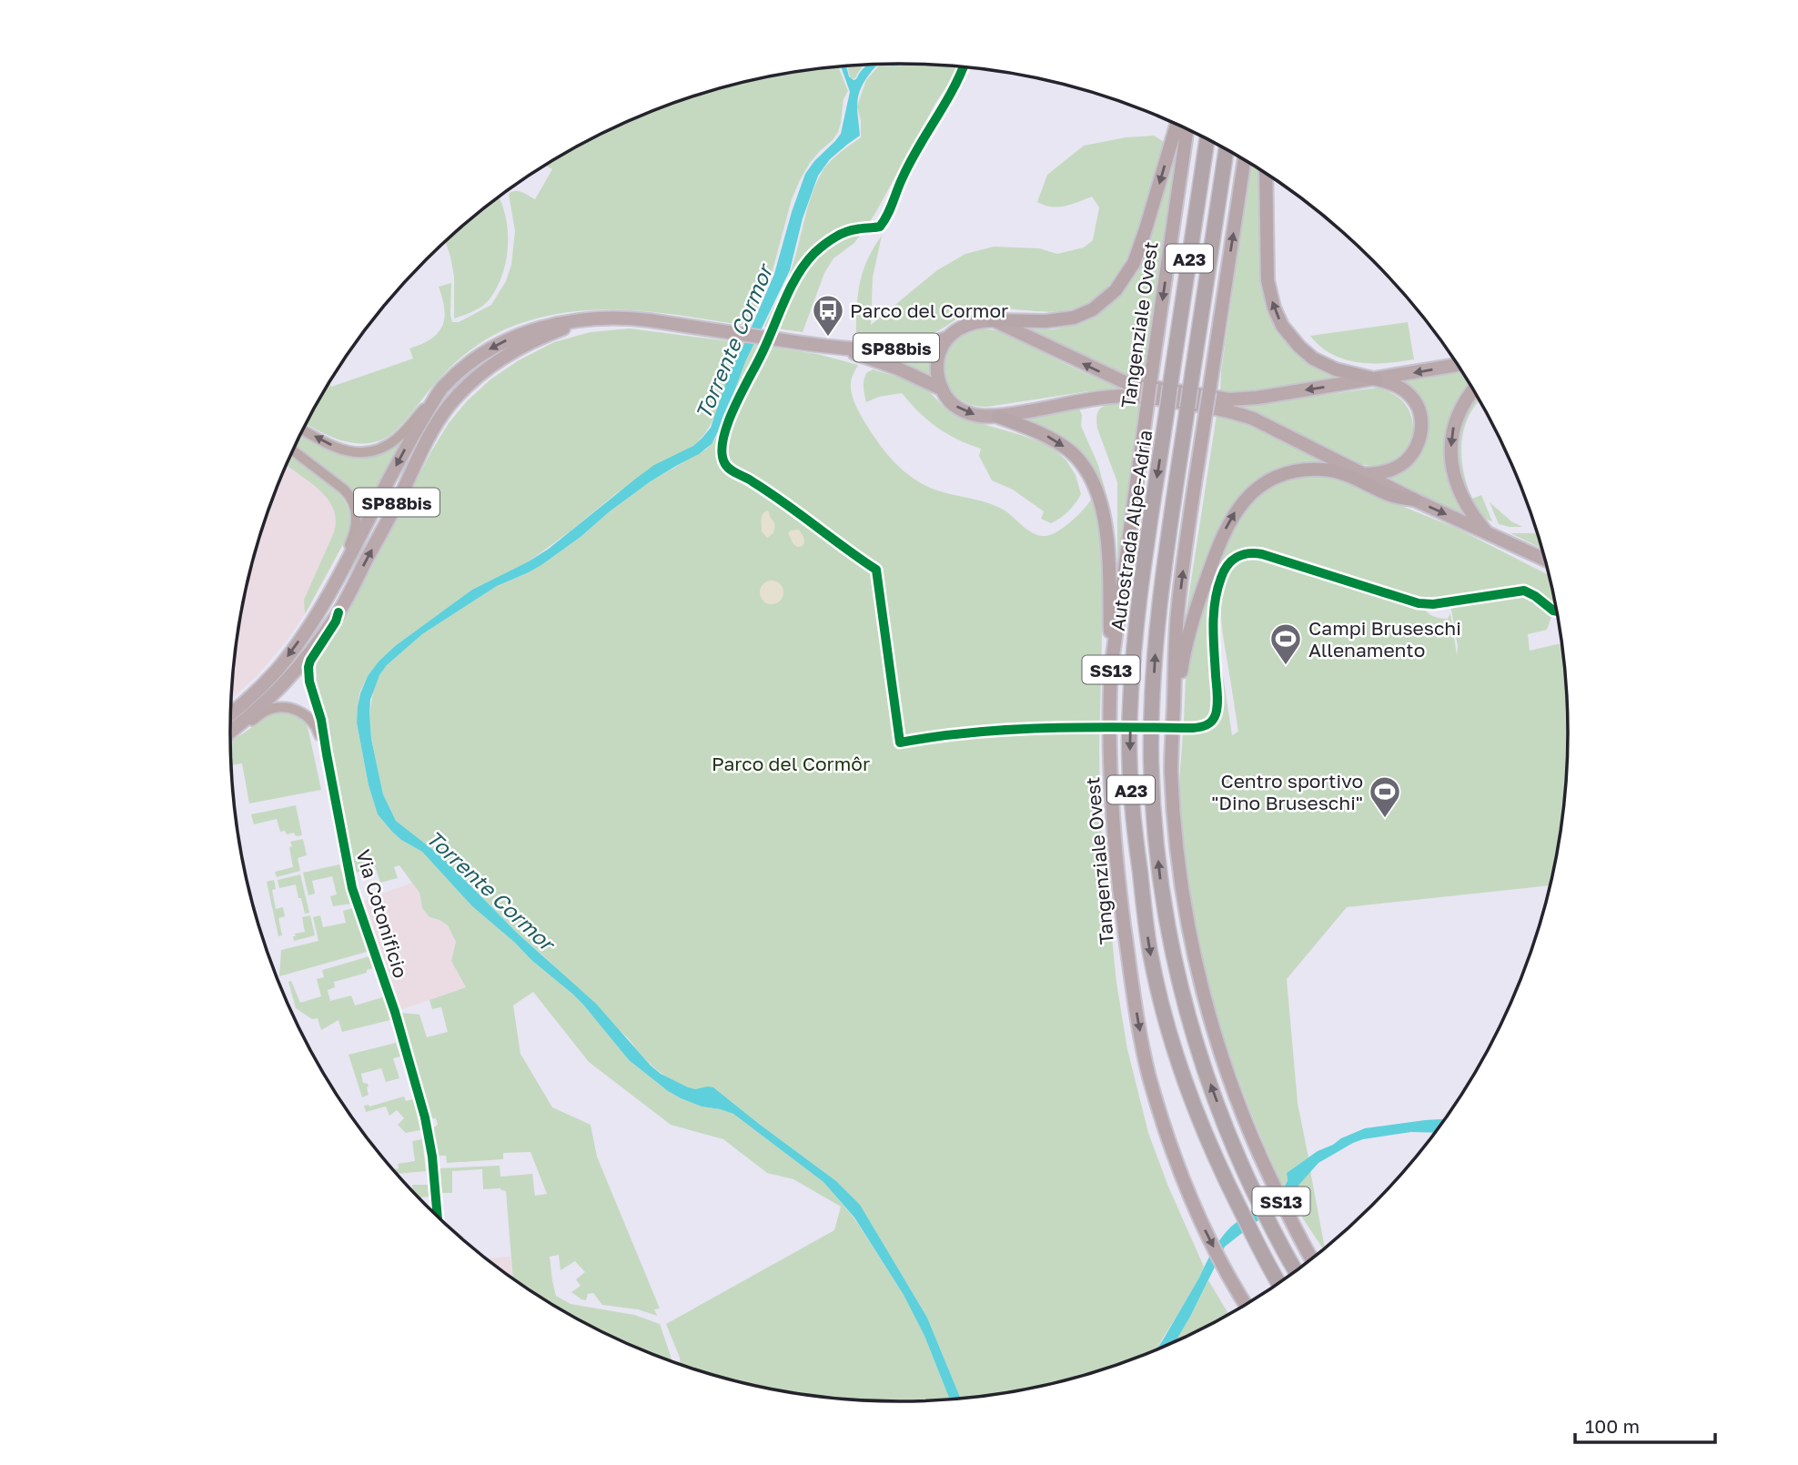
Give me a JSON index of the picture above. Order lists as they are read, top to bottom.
{
  "streets": {
    "highway": [
      "A23",
      "Tangenziale Ovest",
      "Autostrada Alpe-Adria",
      "SS13"
    ],
    "main road": ["SP88bis"],
    "street": ["Via Cotonificio"]
  },
  "crossings": [
    ["SP88bis", "Via Cotonificio"]
  ],
  "water": ["Torrente Cormor"],
  "parks": ["Parco del Cormôr"],
  "places": {
    "bus stop": ["Parco del Cormor"],
    "sports": ["Campi Bruseschi Allenamento", "Centro sportivo \"Dino Bruseschi\""]
  },
  "scale_bar": "100 m"
}
